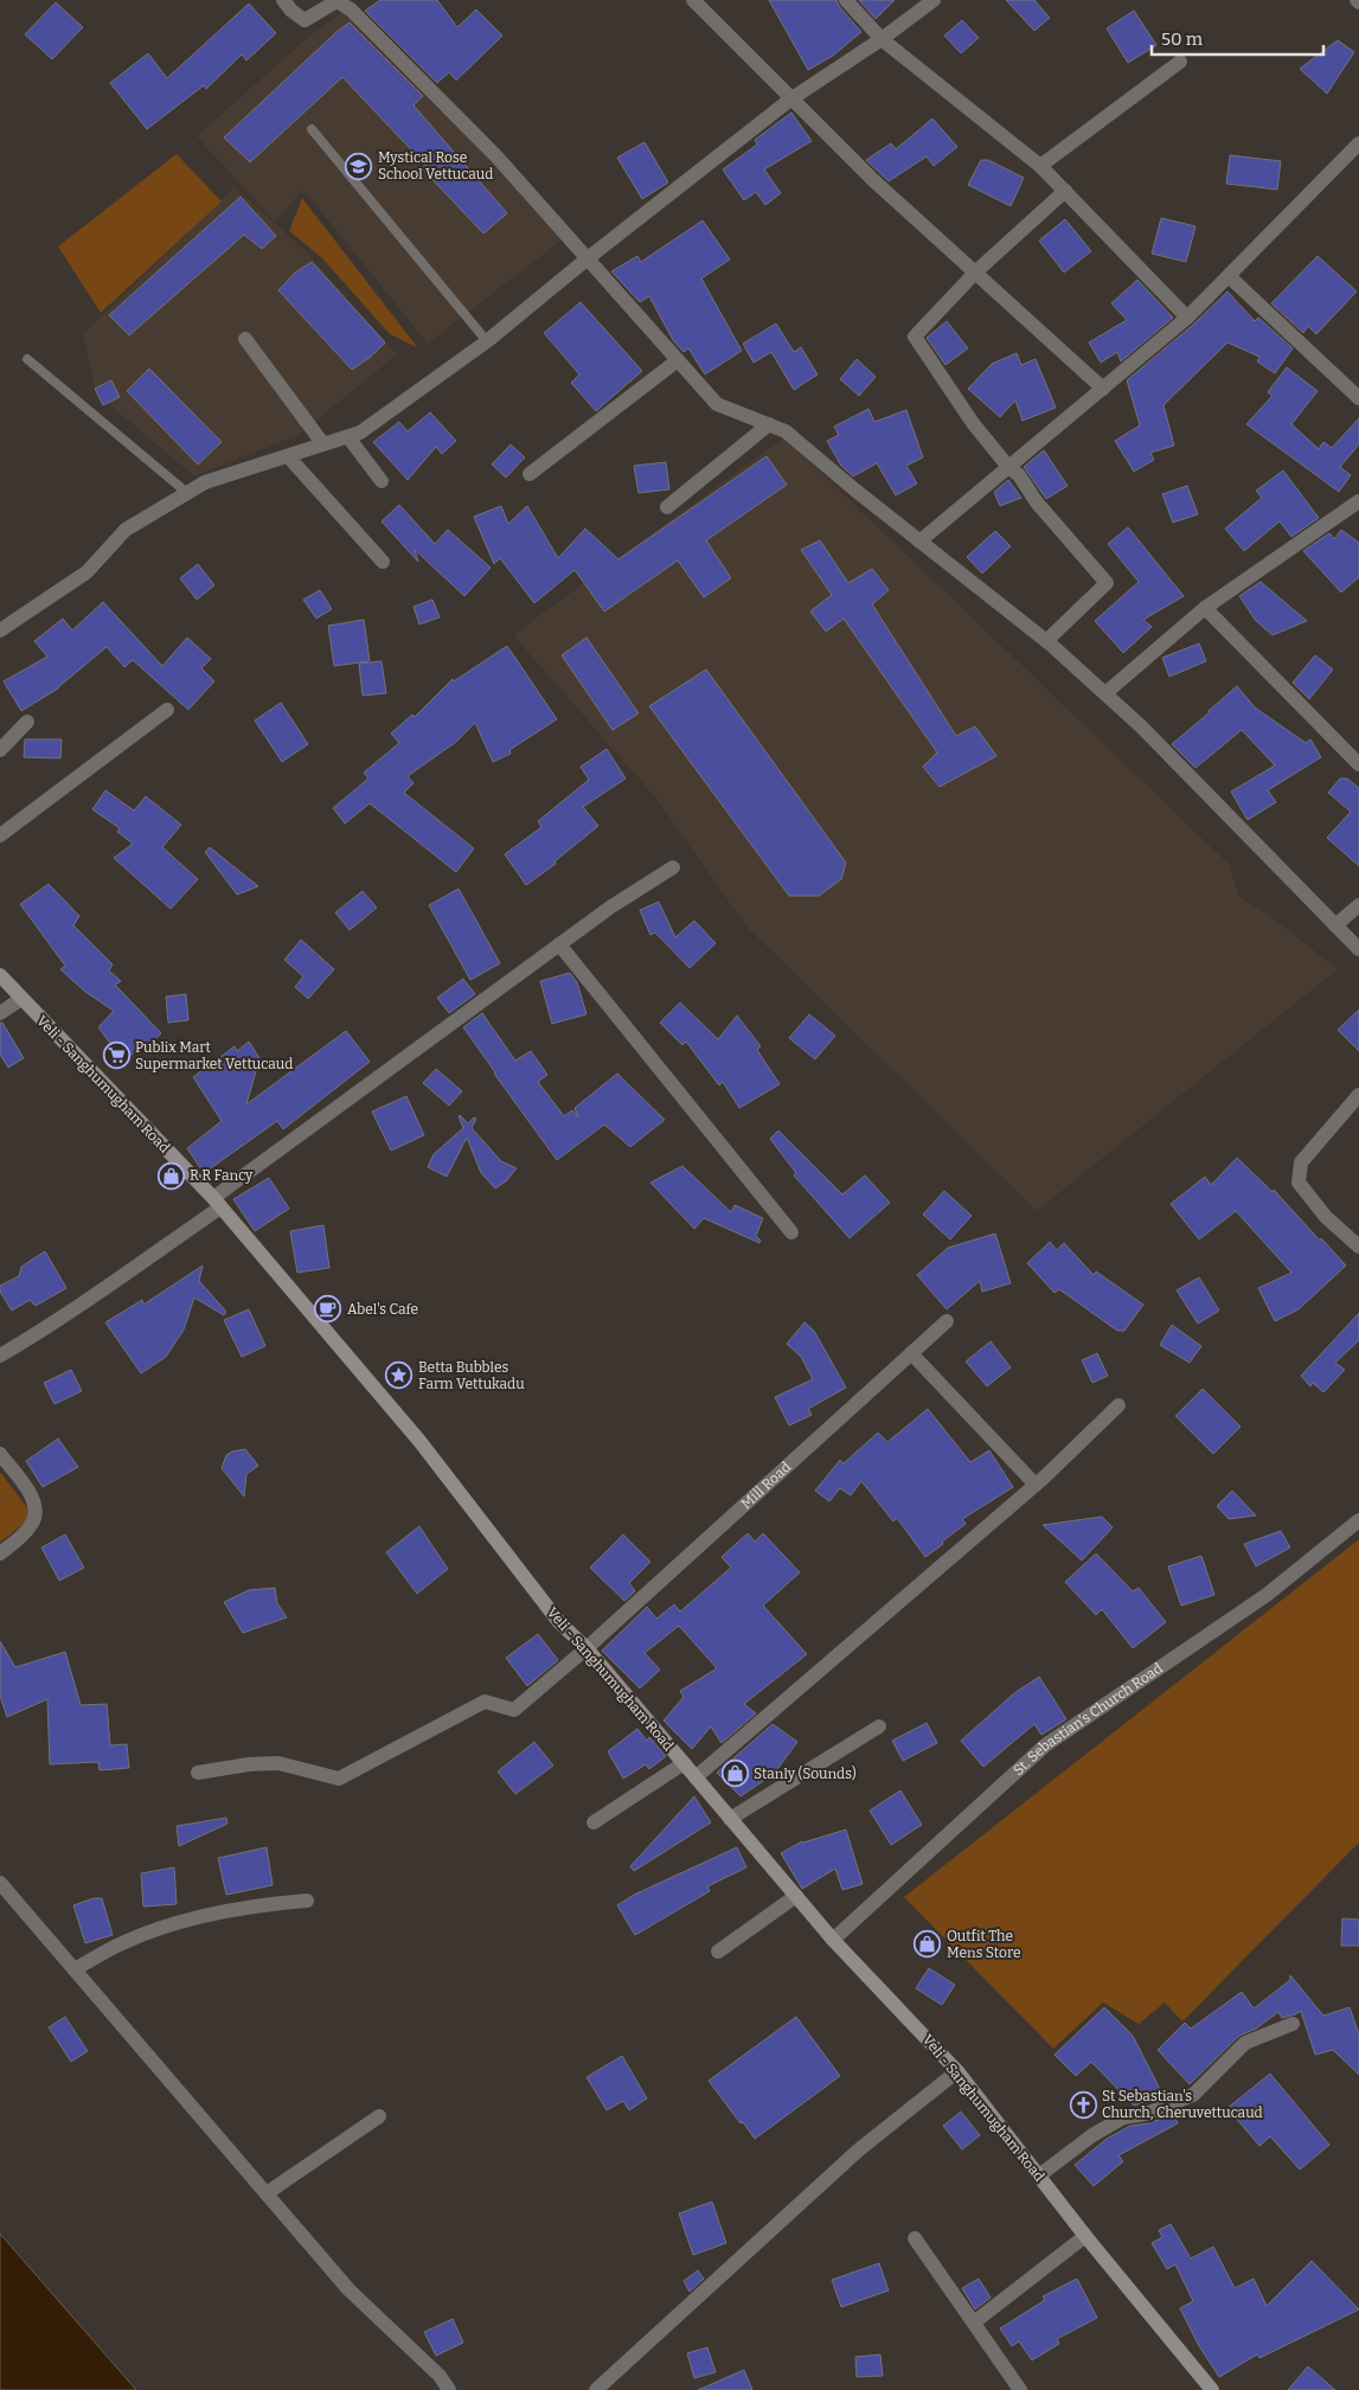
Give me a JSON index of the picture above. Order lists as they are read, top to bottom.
{
  "streets": {
    "main road": ["Veli - Sanghumugham Road"],
    "street": ["Mill Road", "St. Sebastian's Church Road"]
  },
  "crossings": [
    ["Veli - Sanghumugham Road", "Mill Road"],
    ["Veli - Sanghumugham Road", "St. Sebastian's Church Road"]
  ],
  "places": {
    "school or university": ["Mystical Rose School Vettucaud"],
    "supermarket": ["Publix Mart Supermarket Vettucaud"],
    "shop": ["R R Fancy", "Stanly (Sounds)", "Outfit The Mens Store"],
    "cafe": ["Abel's Cafe"],
    "place": ["Betta Bubbles Farm Vettukadu"],
    "church": ["St Sebastian's Church, Cheruvettucaud"]
  },
  "scale_bar": "50 m"
}
